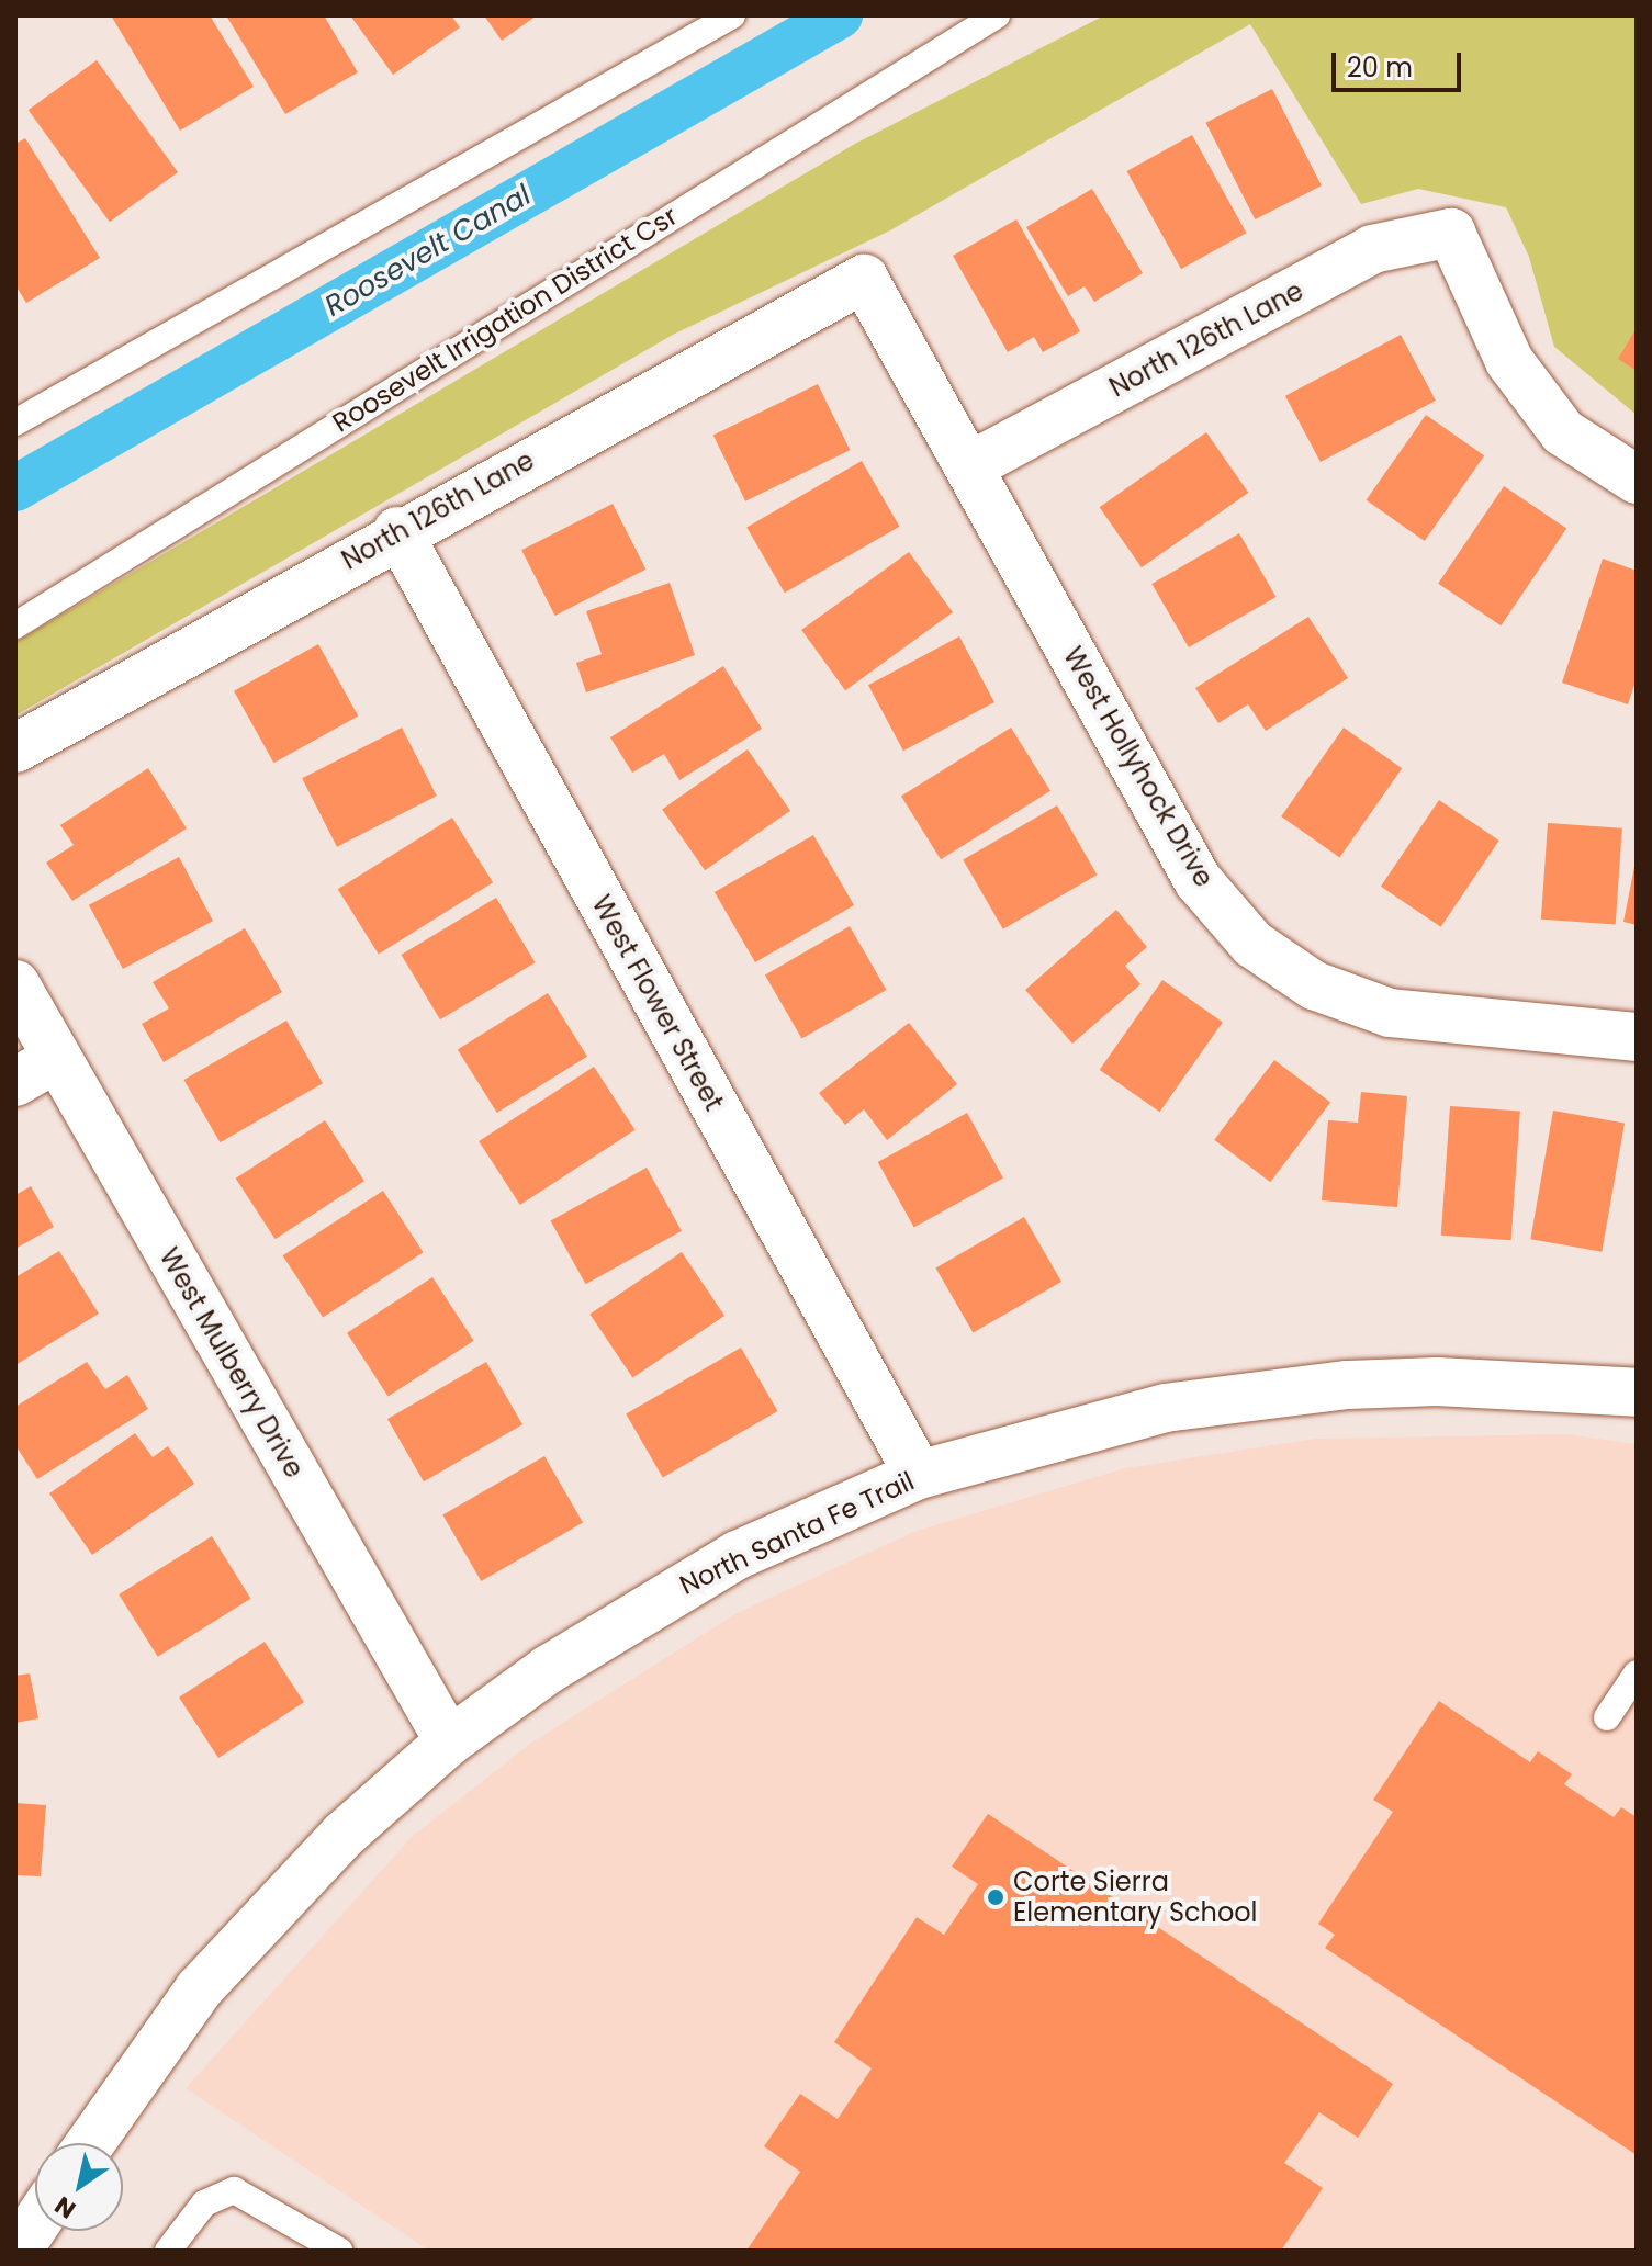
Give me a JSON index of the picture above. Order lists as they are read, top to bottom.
{
  "streets": {
    "street": [
      "North 126th Lane",
      "West Hollyhock Drive",
      "West Flower Street",
      "West Mulberry Drive",
      "North Santa Fe Trail"
    ],
    "lane": ["Roosevelt Irrigation District Csr"]
  },
  "crossings": [
    ["North 126th Lane", "West Hollyhock Drive"],
    ["North 126th Lane", "West Flower Street"],
    ["West Flower Street", "North Santa Fe Trail"],
    ["West Mulberry Drive", "North Santa Fe Trail"]
  ],
  "water": ["Roosevelt Canal"],
  "places": ["Corte Sierra Elementary School"],
  "scale_bar": "20 m",
  "north": "bottom left"
}
